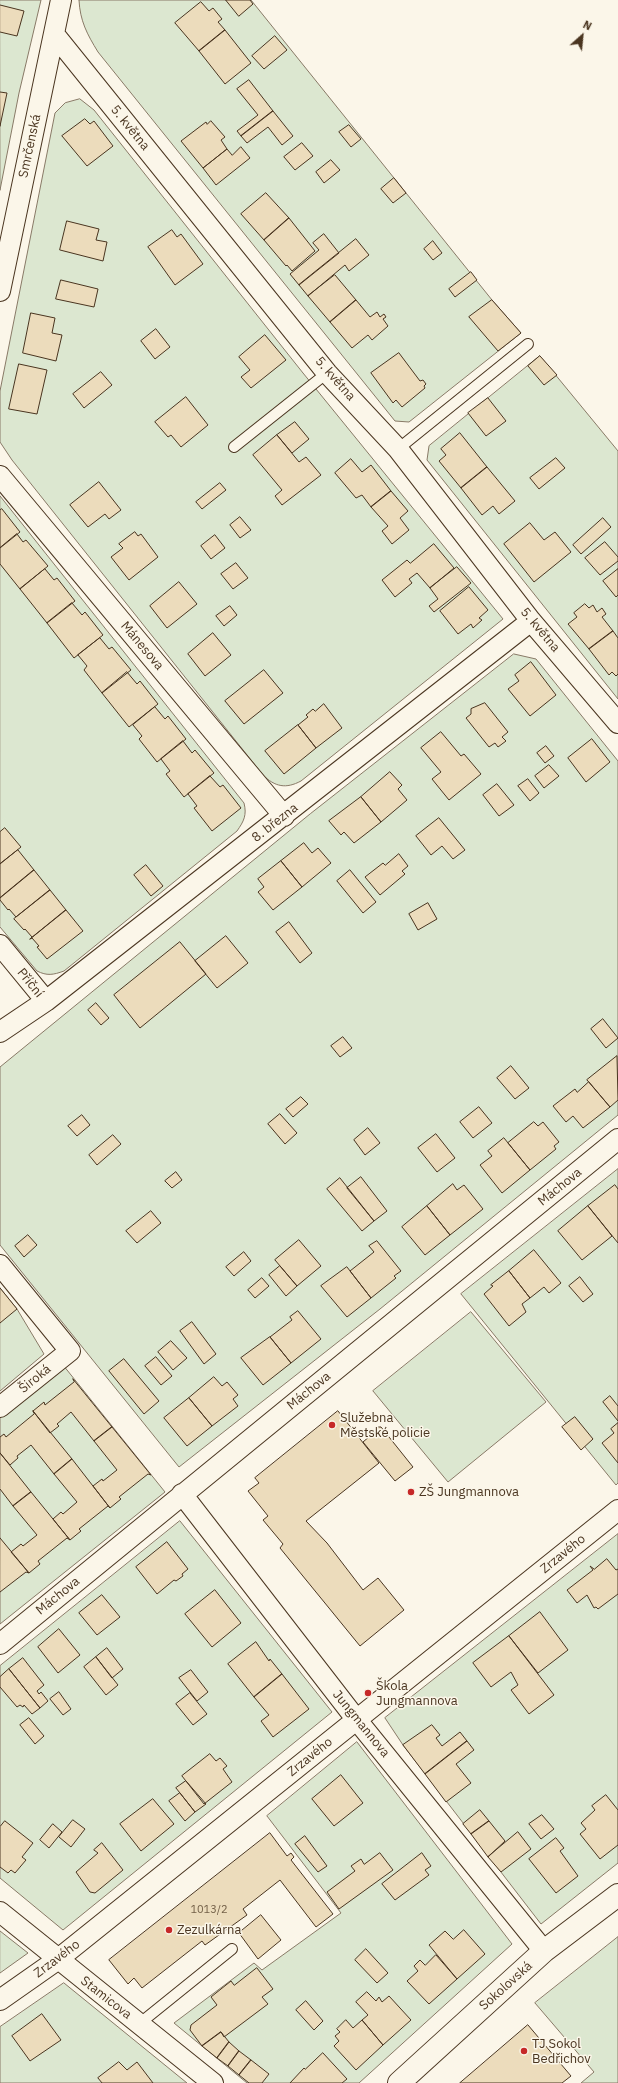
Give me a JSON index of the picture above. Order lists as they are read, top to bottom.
{
  "streets": {
    "street": [
      "5. května",
      "Smrčenská",
      "Mánesova",
      "8. března",
      "Příční",
      "Máchova",
      "Široká",
      "Zrzavého",
      "Jungmannova",
      "Sokolovská",
      "Stamicova"
    ]
  },
  "crossings": [
    ["5. května", "Smrčenská"],
    ["5. května", "8. března"],
    ["Mánesova", "8. března"],
    ["8. března", "Příční"],
    ["Máchova", "Jungmannova"],
    ["Zrzavého", "Jungmannova"],
    ["Zrzavého", "Stamicova"],
    ["Jungmannova", "Sokolovská"]
  ],
  "places": [
    "Služebna Městské policie",
    "ZŠ Jungmannova",
    "Škola Jungmannova",
    "Zezulkárna",
    "TJ Sokol Bedřichov"
  ],
  "house_numbers": ["1013/2"],
  "north": "top right"
}
